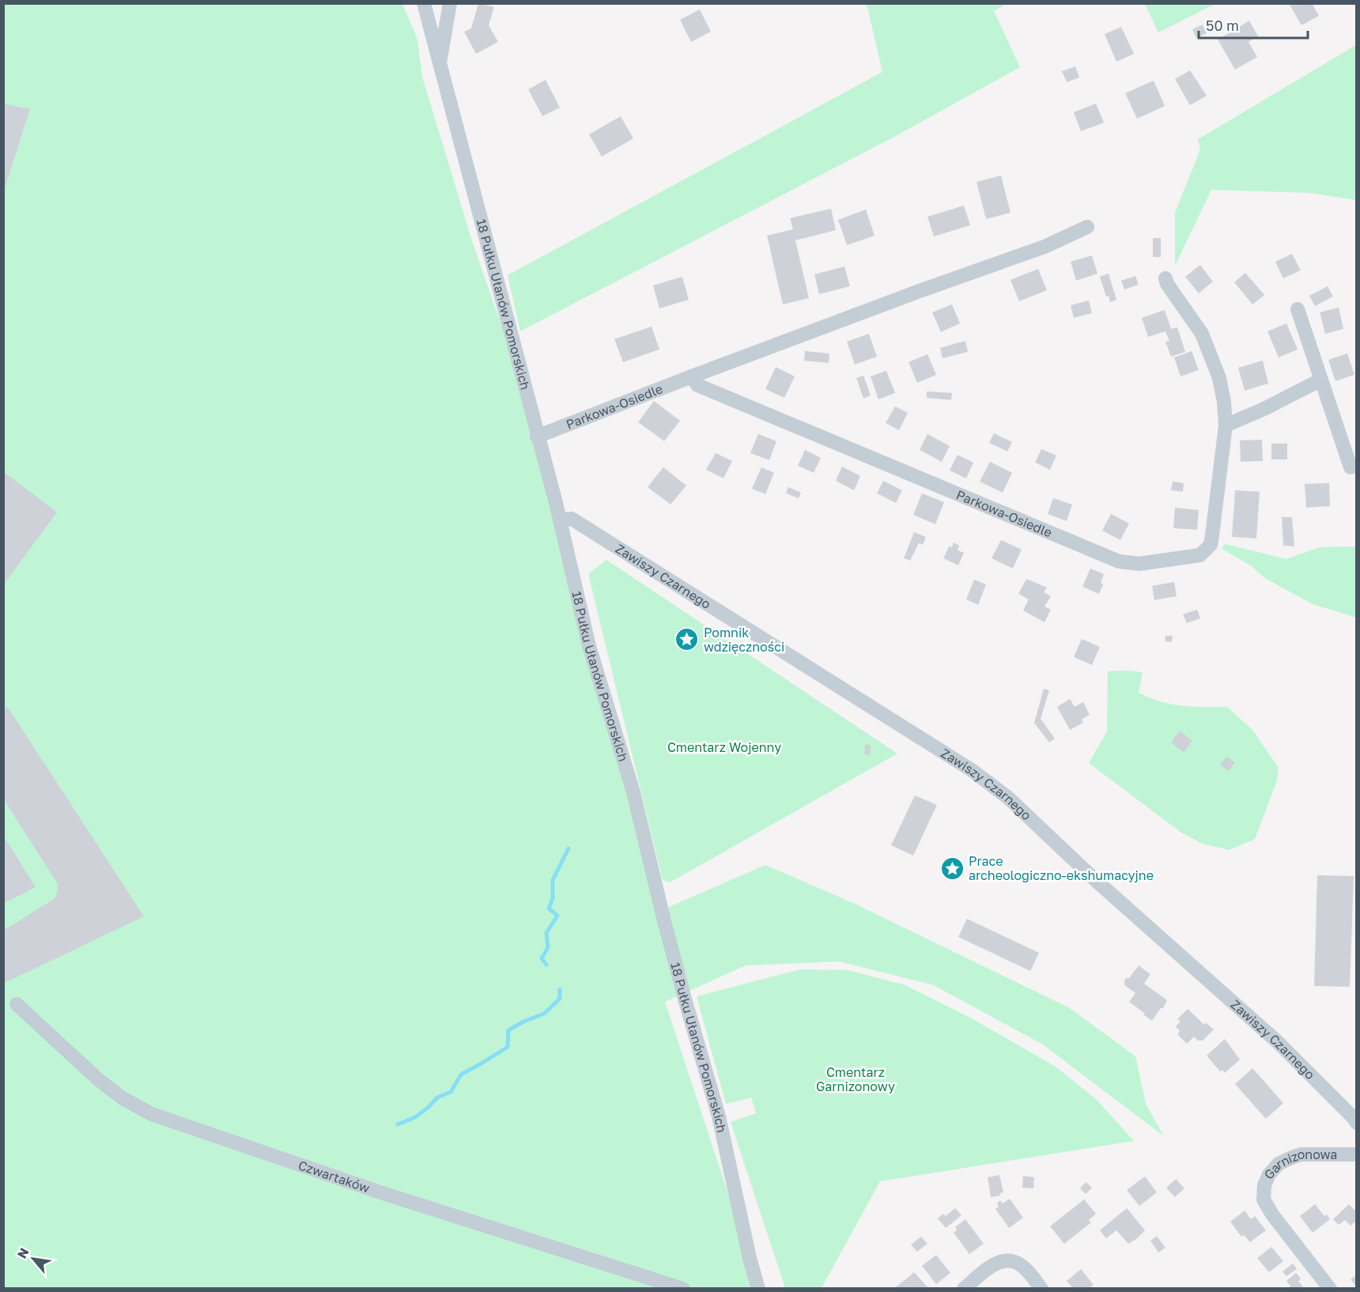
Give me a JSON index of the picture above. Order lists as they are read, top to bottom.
{
  "streets": {
    "street": [
      "18 Pułku Ułanów Pomorskich",
      "Parkowa-Osiedle",
      "Zawiszy Czarnego",
      "Garnizonowa",
      "Czwartaków"
    ]
  },
  "crossings": [
    ["18 Pułku Ułanów Pomorskich", "Parkowa-Osiedle"],
    ["18 Pułku Ułanów Pomorskich", "Zawiszy Czarnego"]
  ],
  "parks": ["Cmentarz Wojenny", "Cmentarz Garnizonowy"],
  "places": {
    "place": ["Pomnik wdzięczności", "Prace archeologiczno-ekshumacyjne"]
  },
  "scale_bar": "50 m",
  "north": "top left"
}
